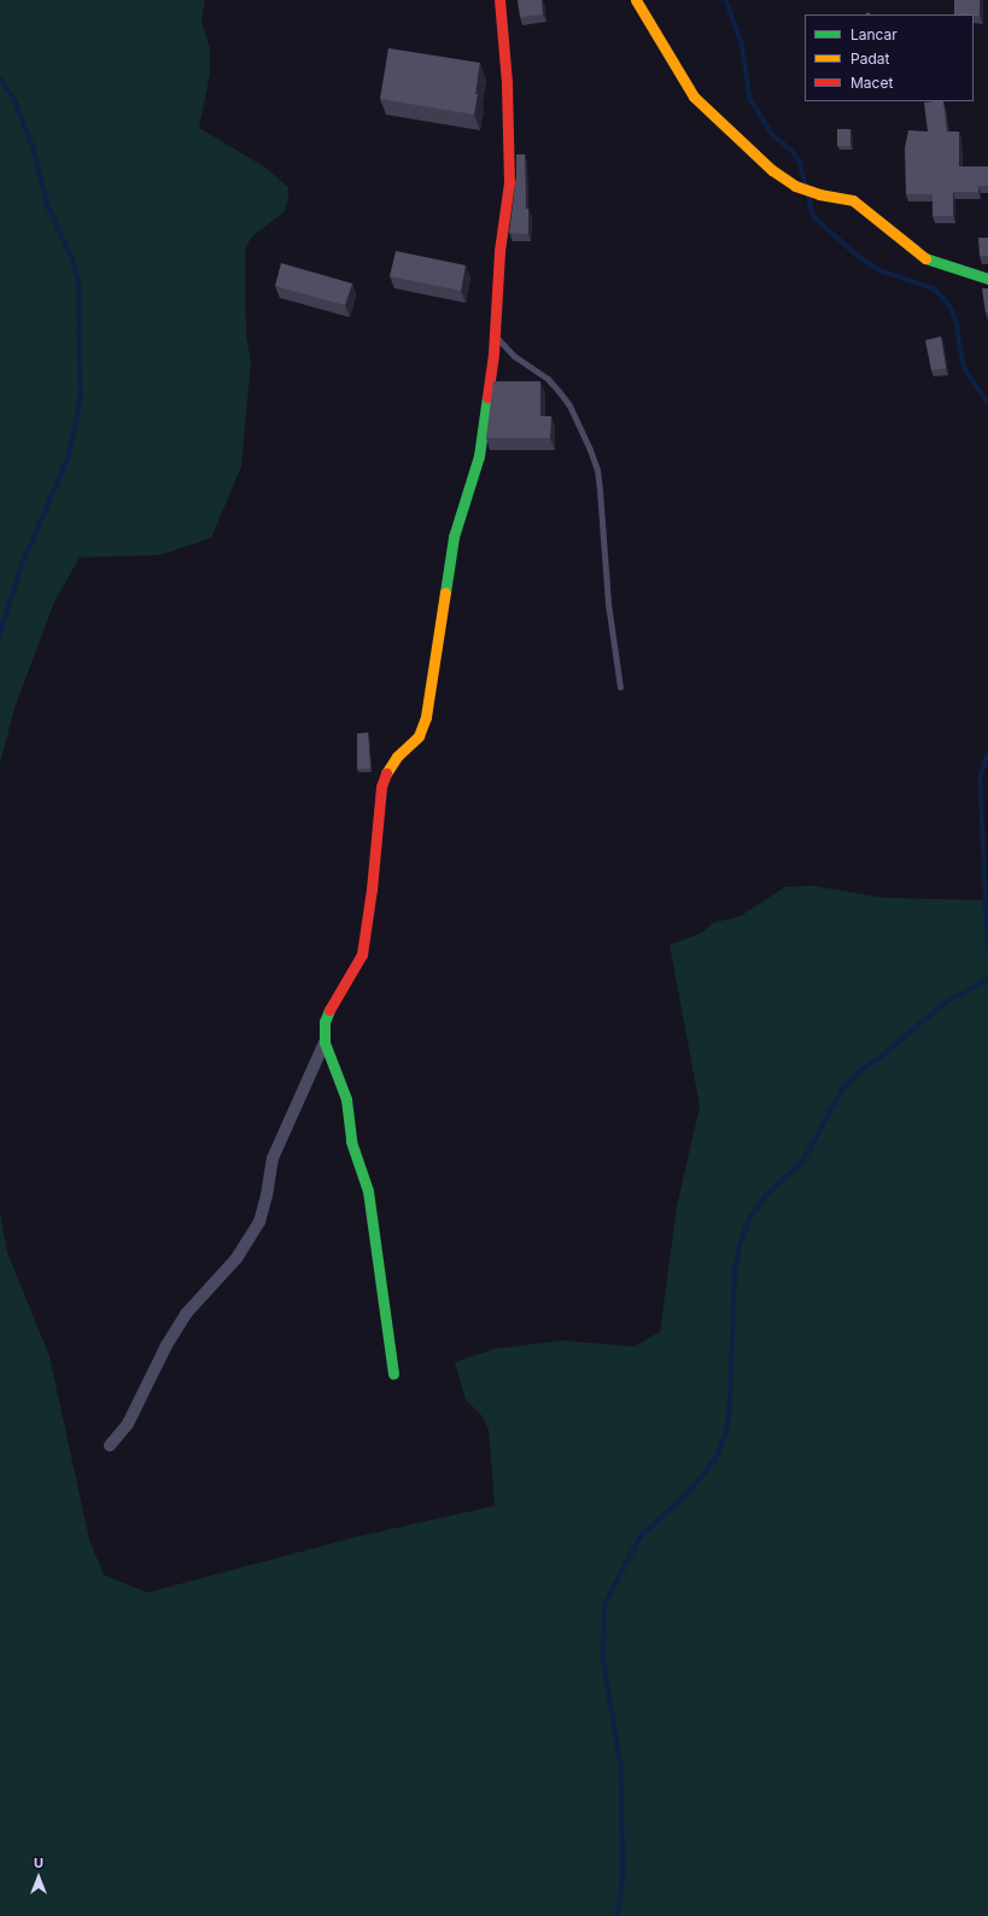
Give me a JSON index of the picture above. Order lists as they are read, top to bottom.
{
  "legend": ["Lancar", "Padat", "Macet"],
  "north": "top"
}
